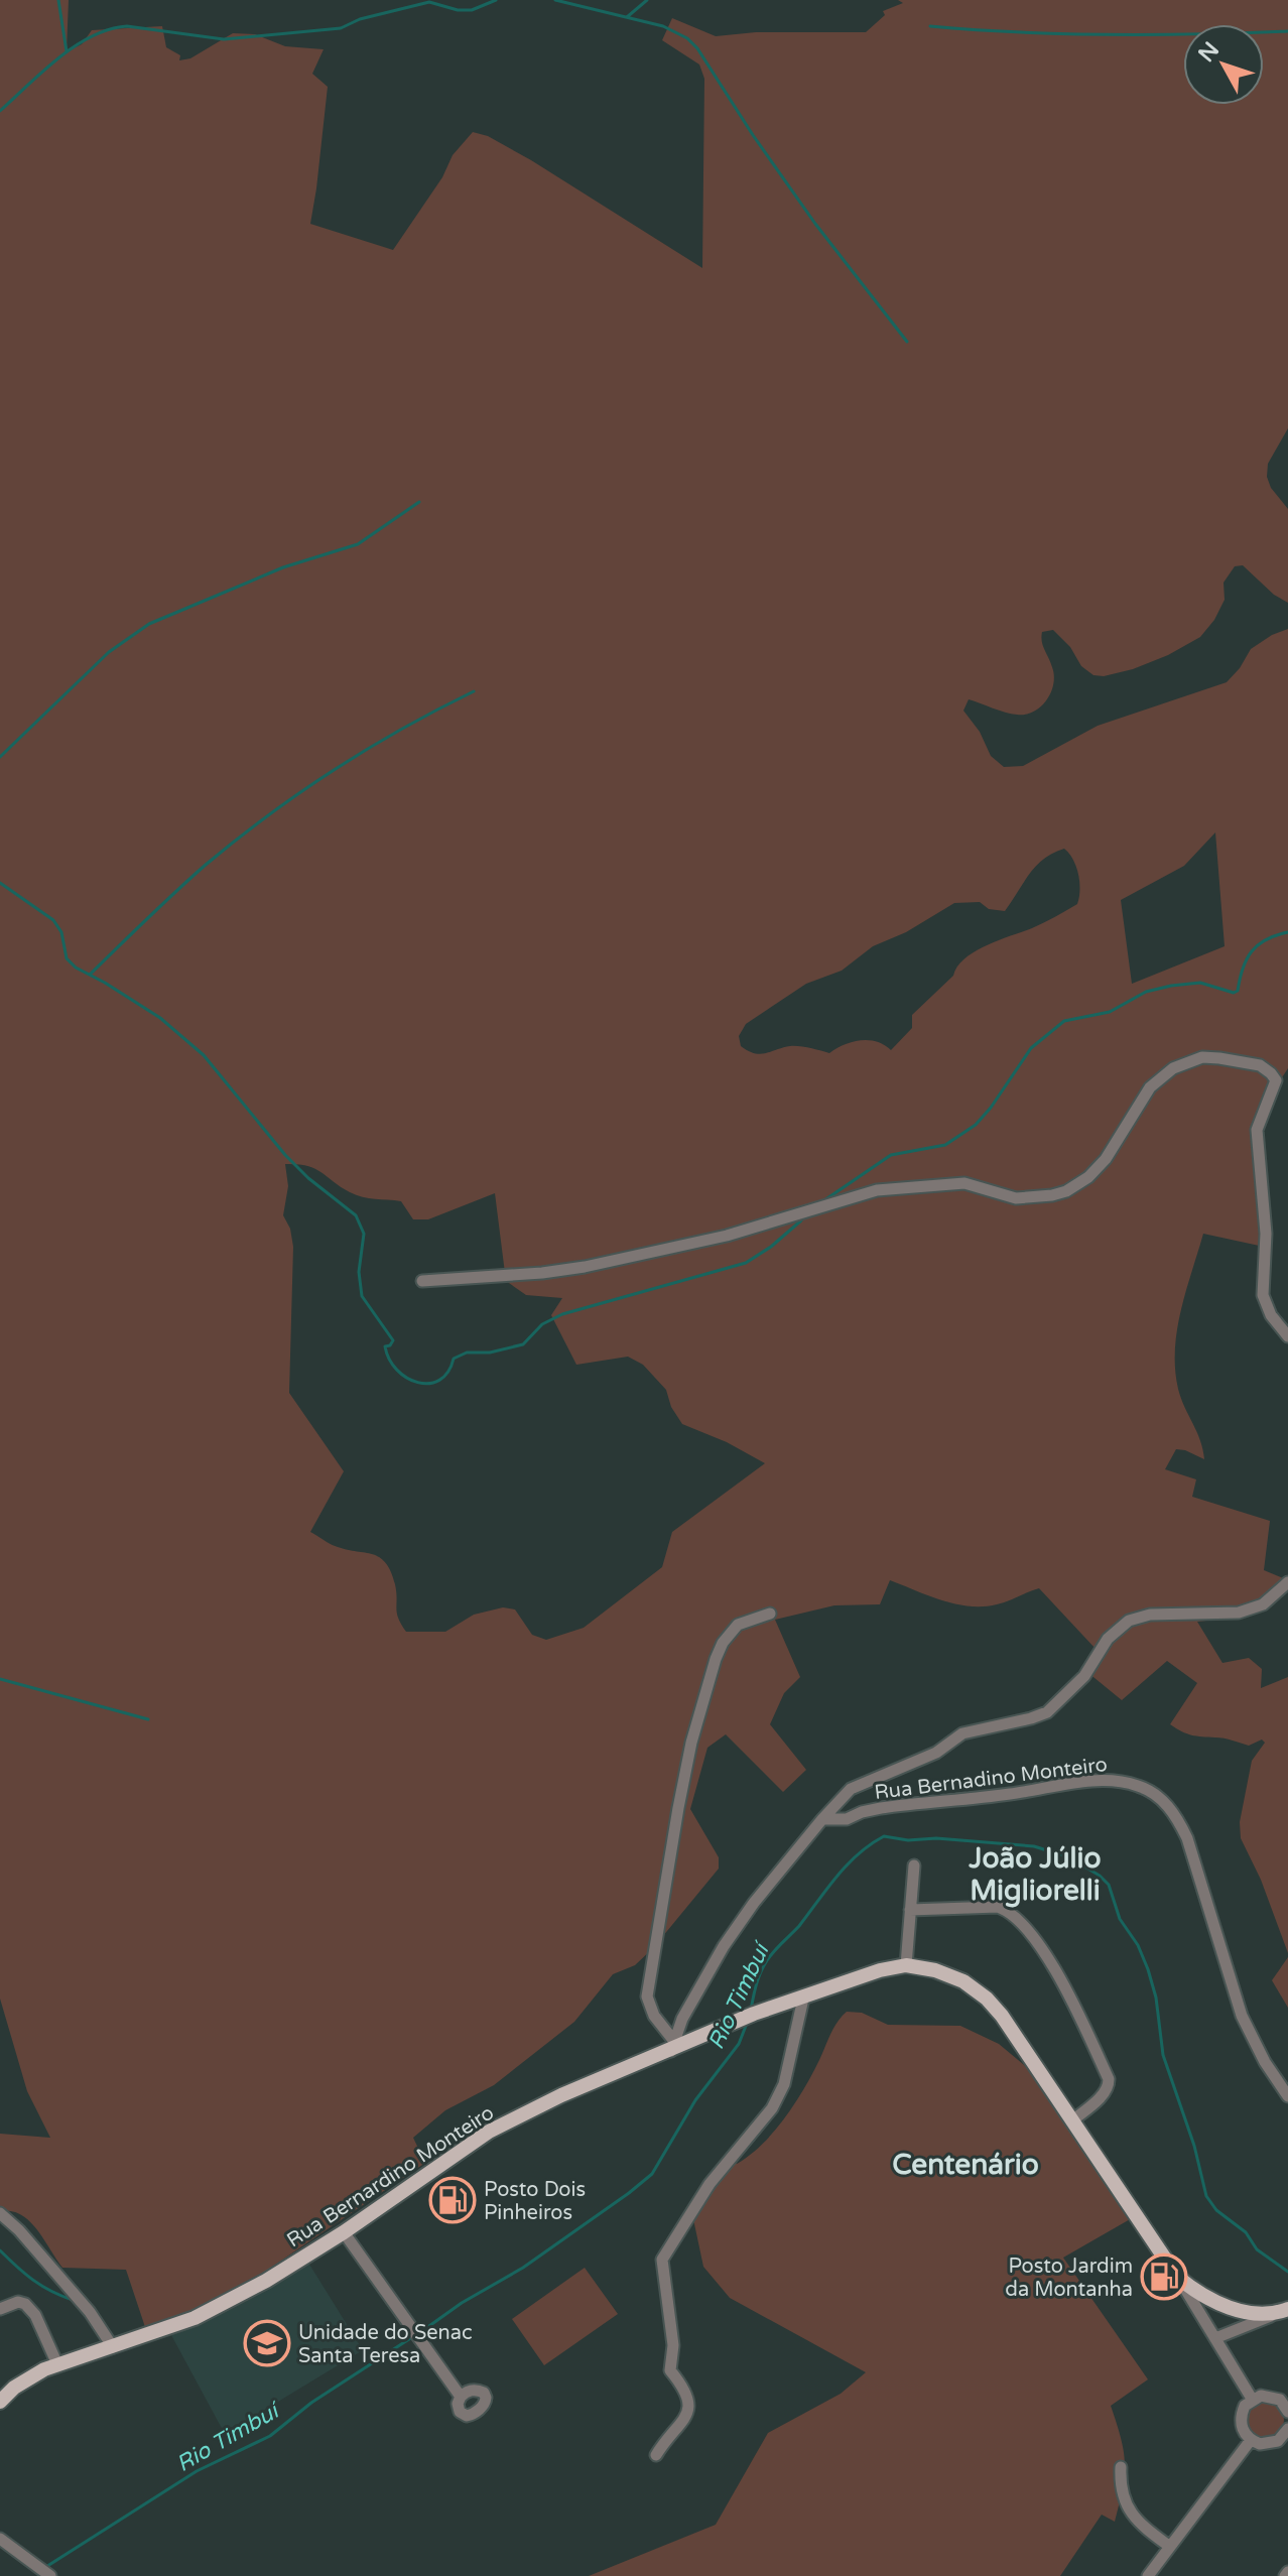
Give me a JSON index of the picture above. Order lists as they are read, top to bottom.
{
  "streets": {
    "main road": ["Rua Bernardino Monteiro"],
    "street": ["Rua Bernadino Monteiro"]
  },
  "districts": ["João Júlio Migliorelli", "Centenário"],
  "water": ["Rio Timbuí"],
  "places": {
    "fuel station": ["Posto Dois Pinheiros", "Posto Jardim da Montanha"],
    "school or university": ["Unidade do Senac Santa Teresa"]
  },
  "north": "top left"
}
